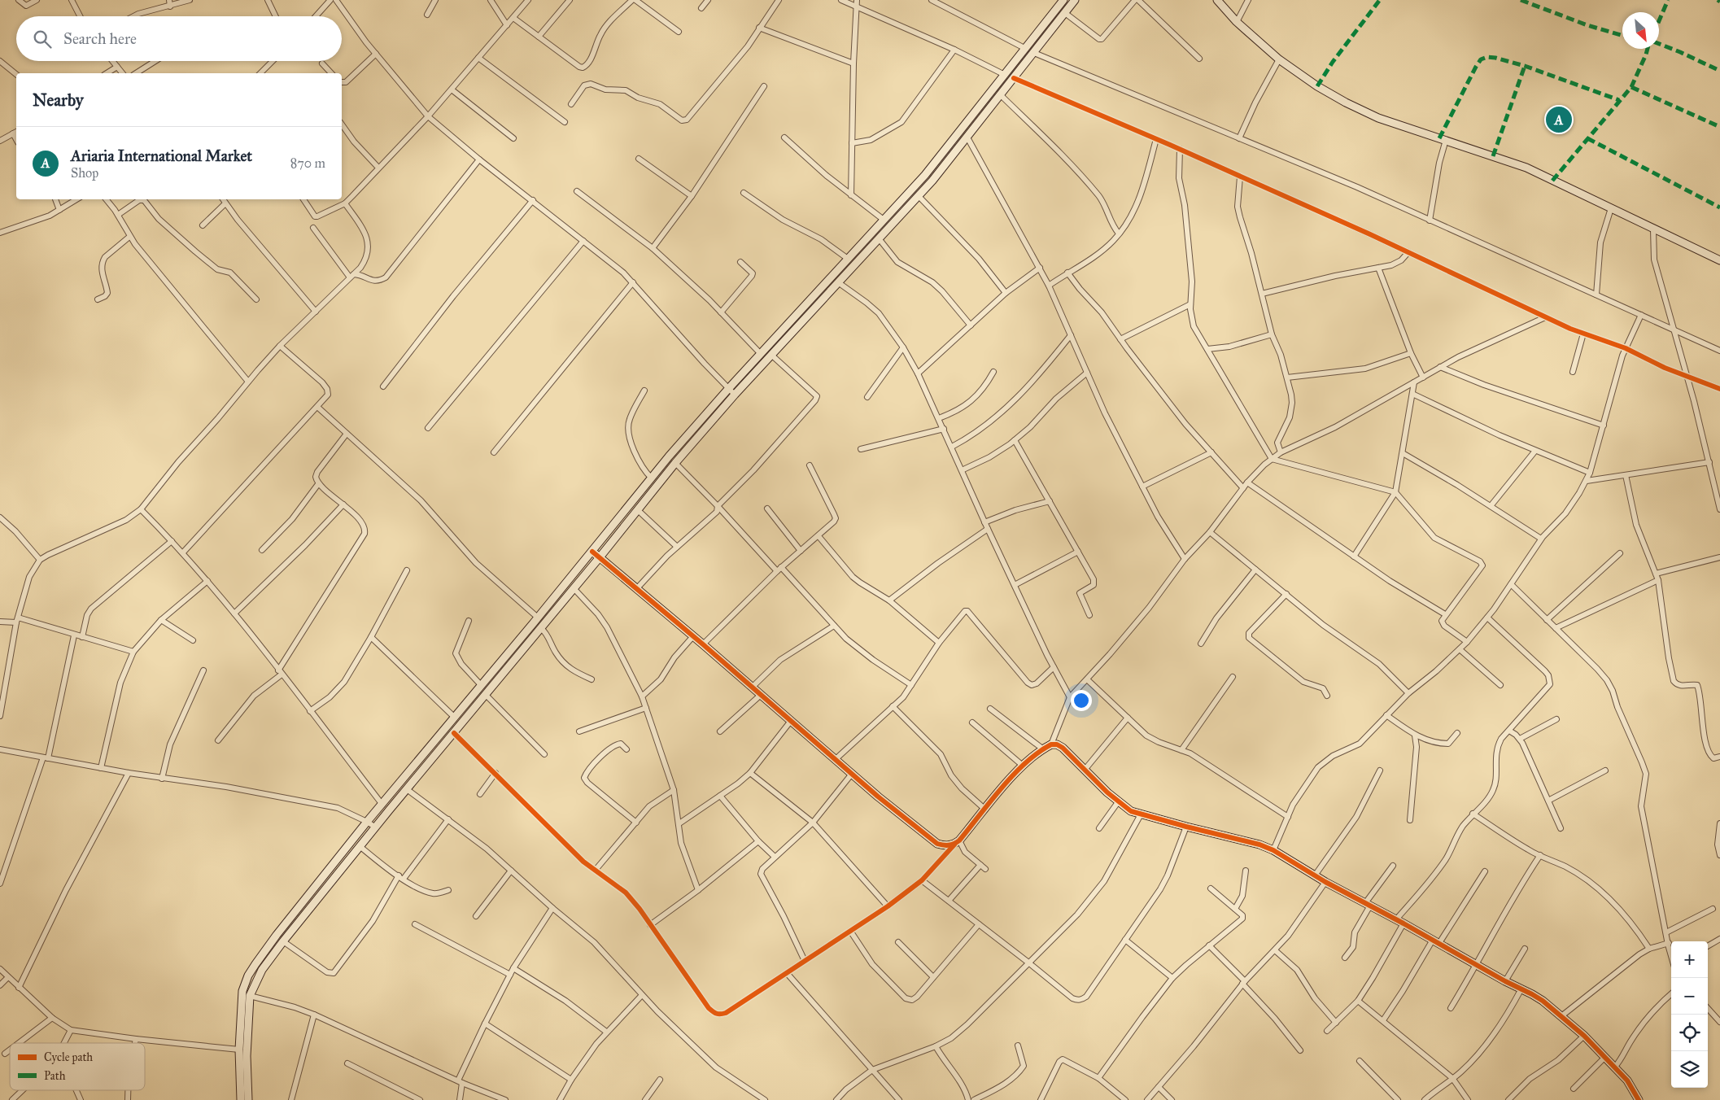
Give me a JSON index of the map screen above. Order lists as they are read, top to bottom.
{
  "legend": ["Cycle path", "Path"],
  "north": "bottom right",
  "page": {
    "search": "Search here",
    "heading": "Nearby",
    "pins": "A",
    "list": [
      {
        "mark": "A",
        "name": "Ariaria International Market",
        "note": "Shop",
        "value": "870 m"
      }
    ],
    "map_buttons": ["+", "−"]
  }
}
